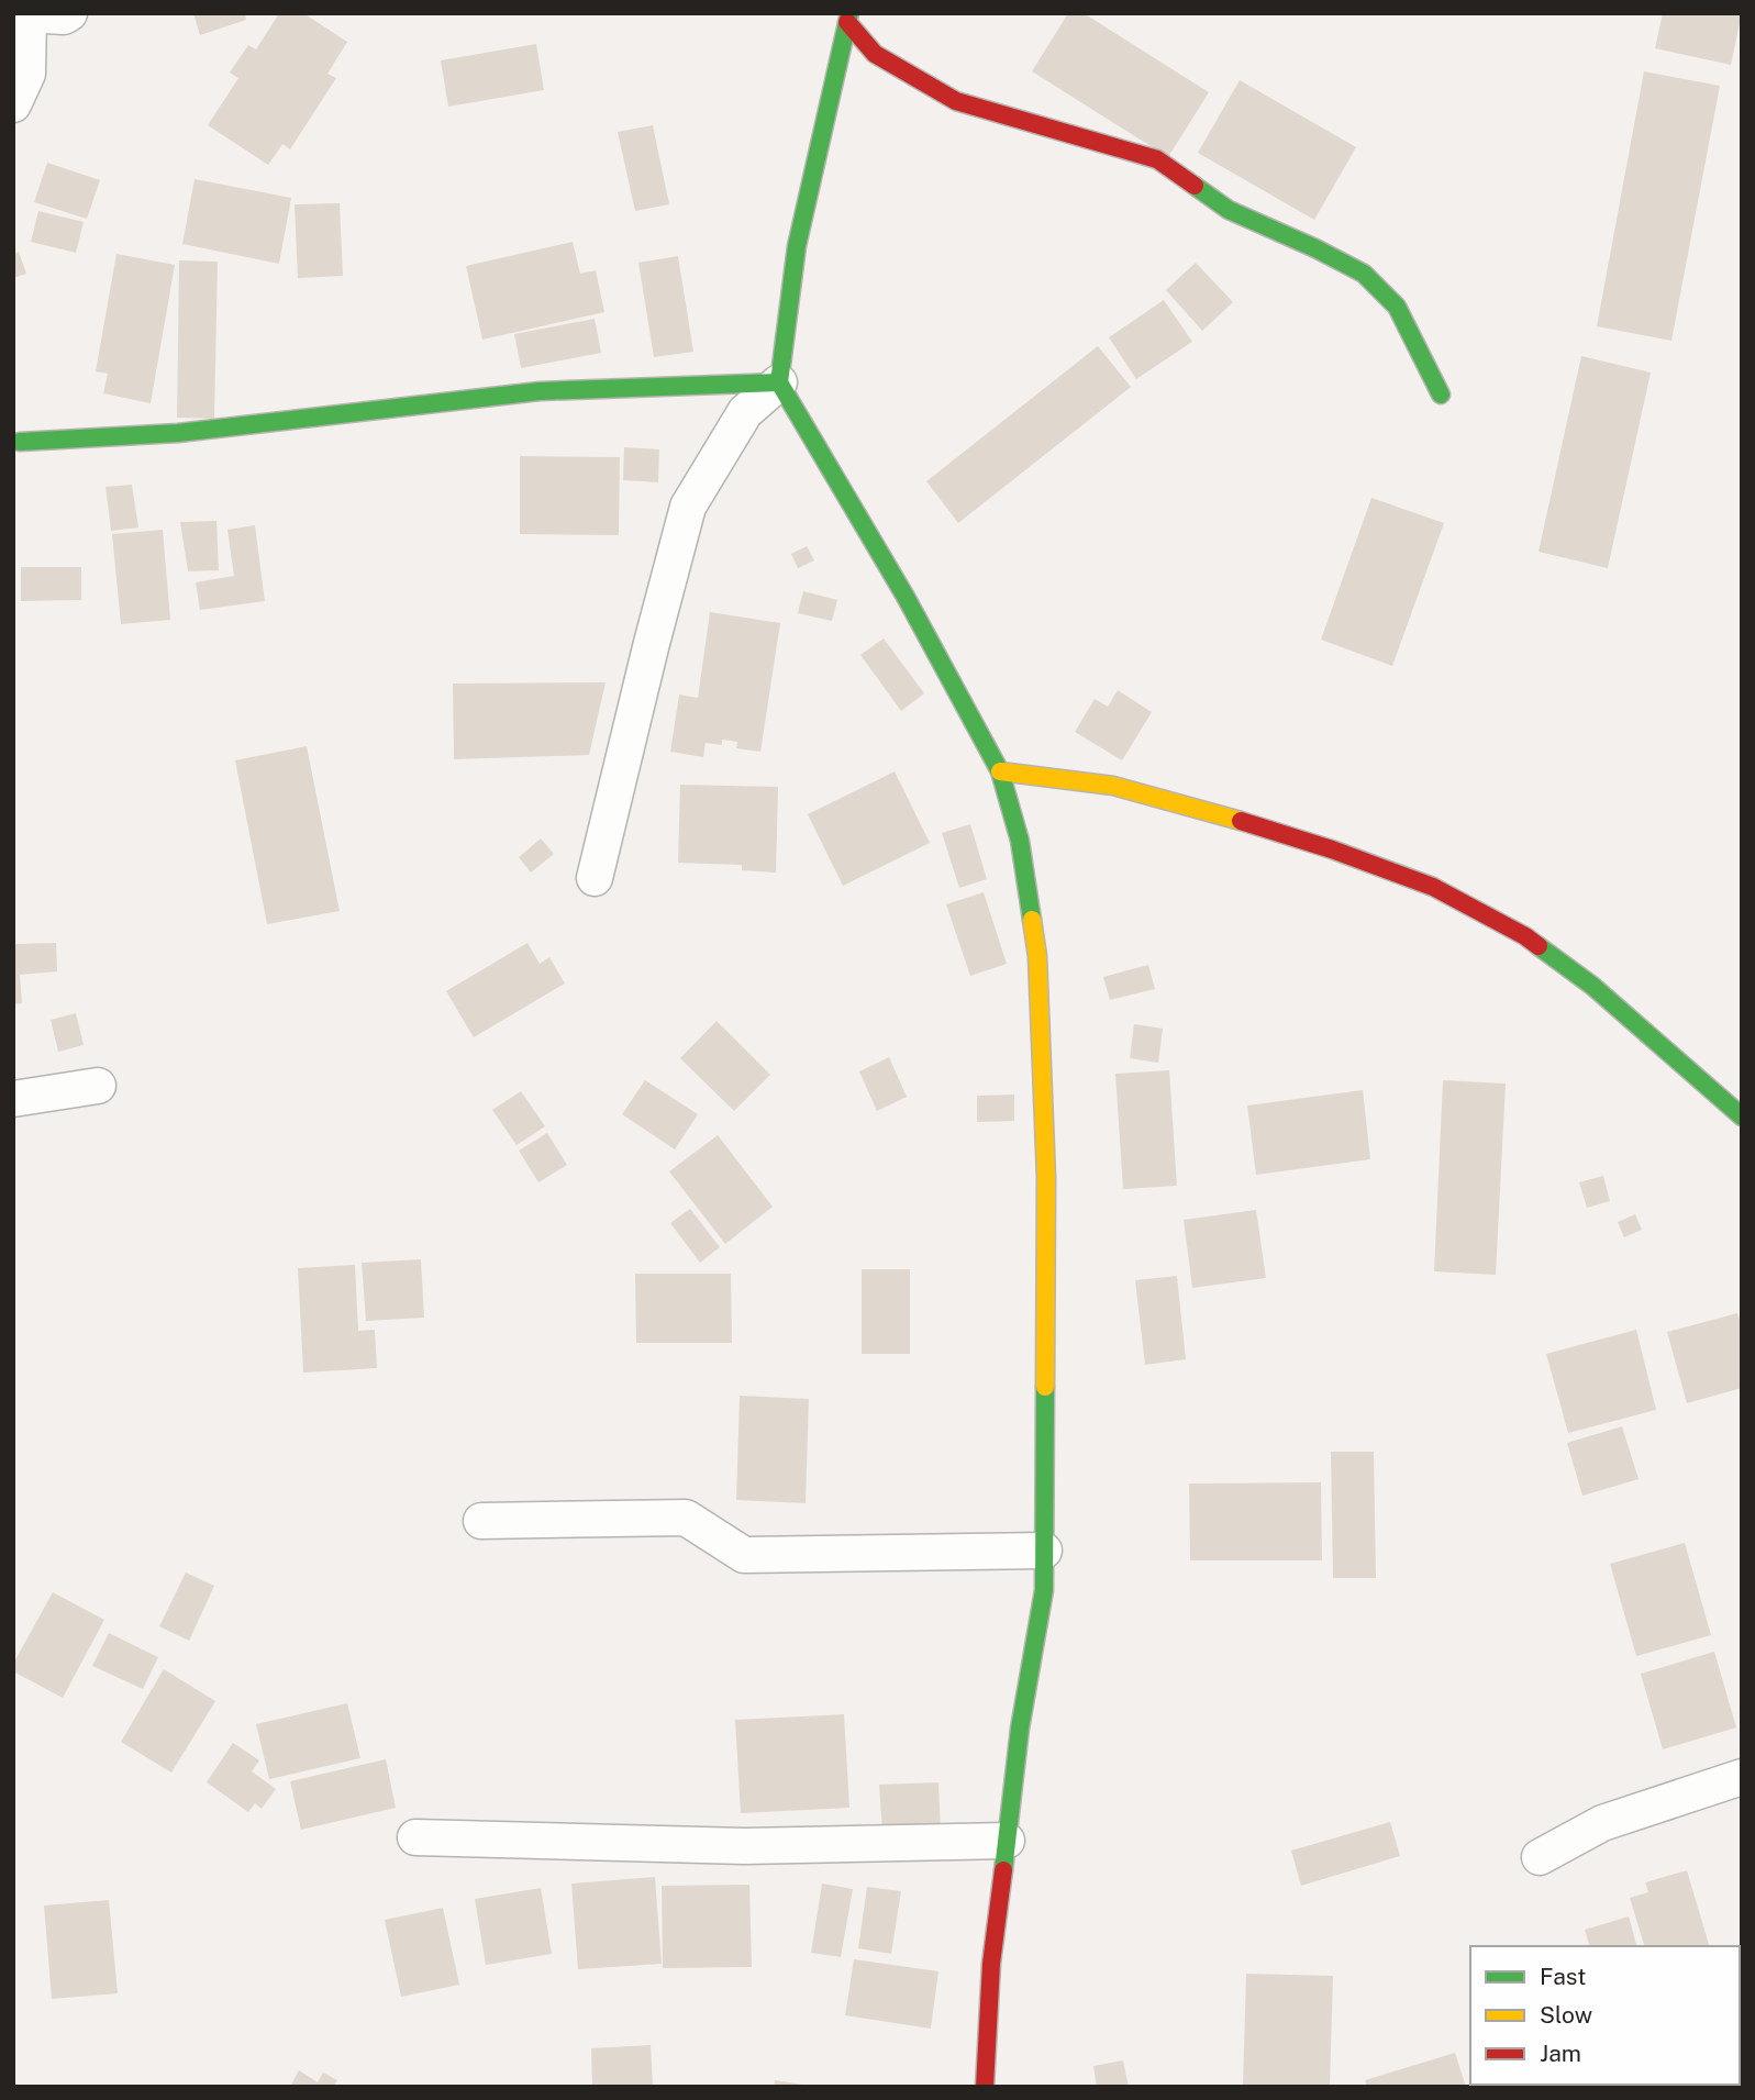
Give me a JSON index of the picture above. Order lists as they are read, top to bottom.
{
  "legend": ["Fast", "Slow", "Jam"]
}
